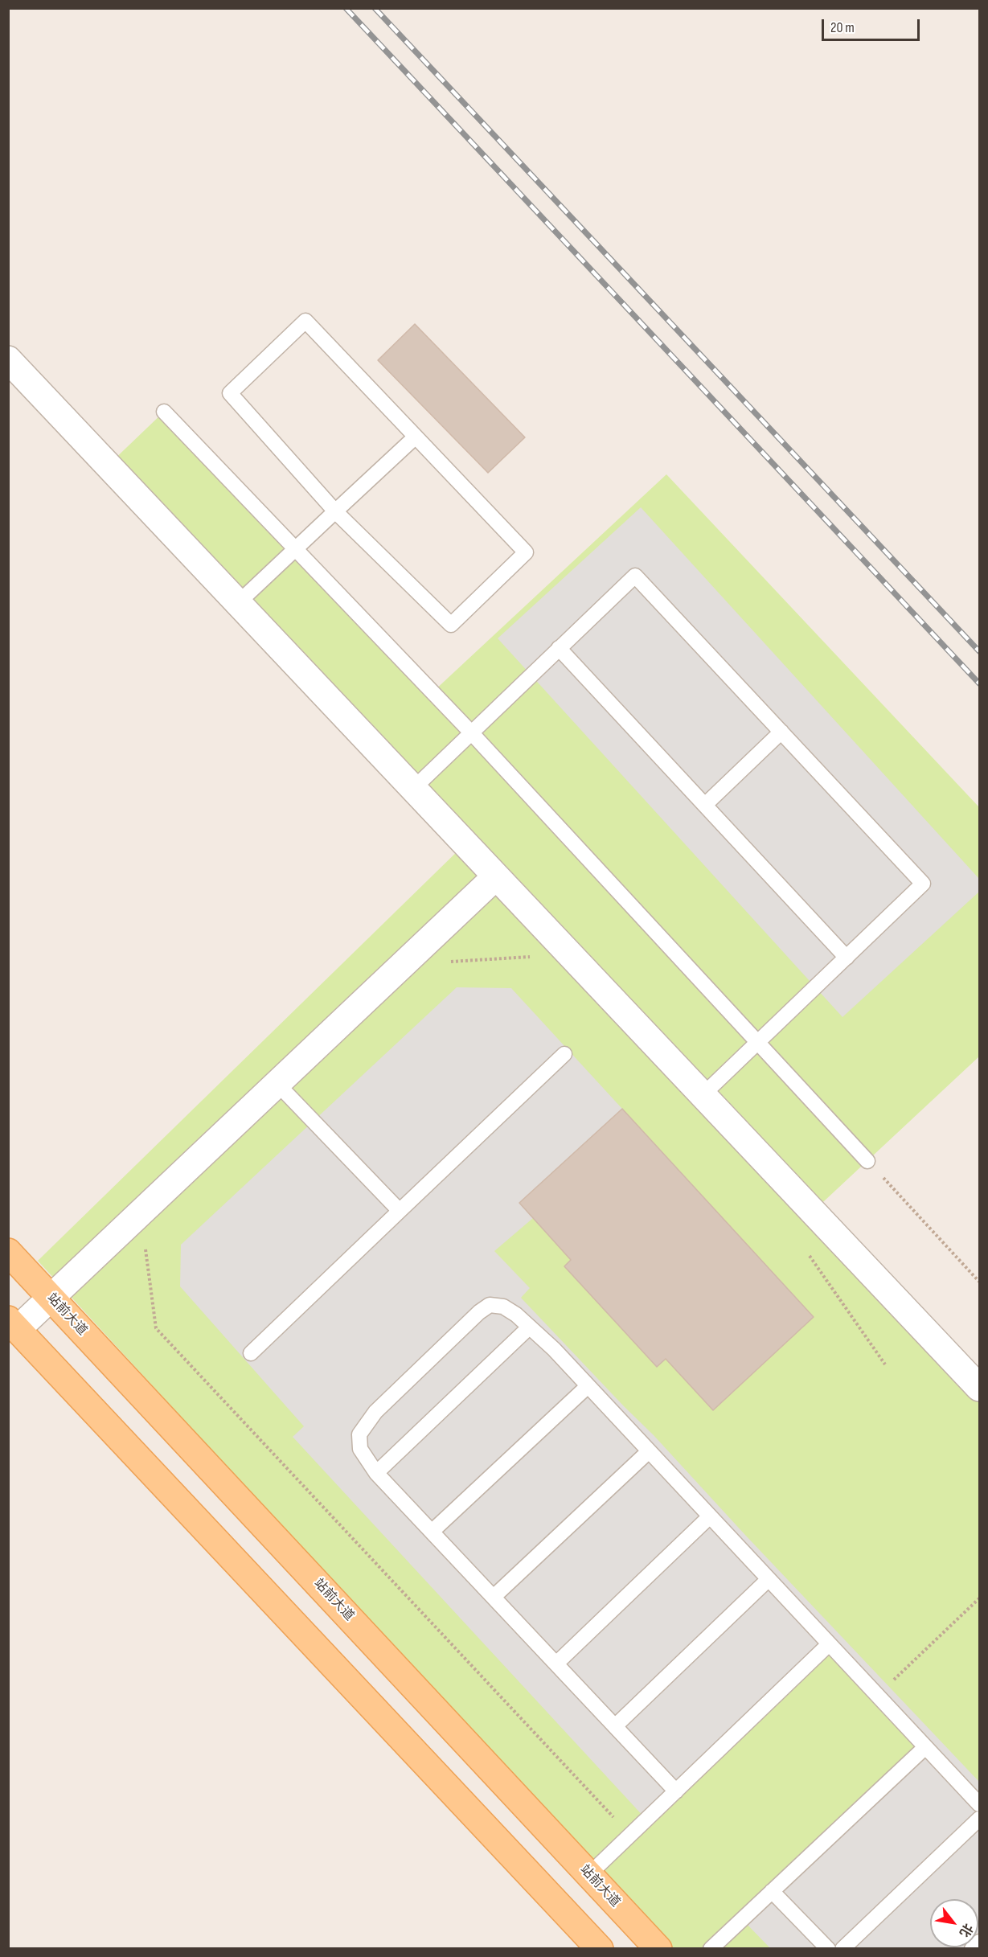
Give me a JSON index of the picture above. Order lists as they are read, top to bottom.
{
  "streets": {
    "main road": ["站前大道"]
  },
  "scale_bar": "20 m",
  "north": "bottom right"
}
